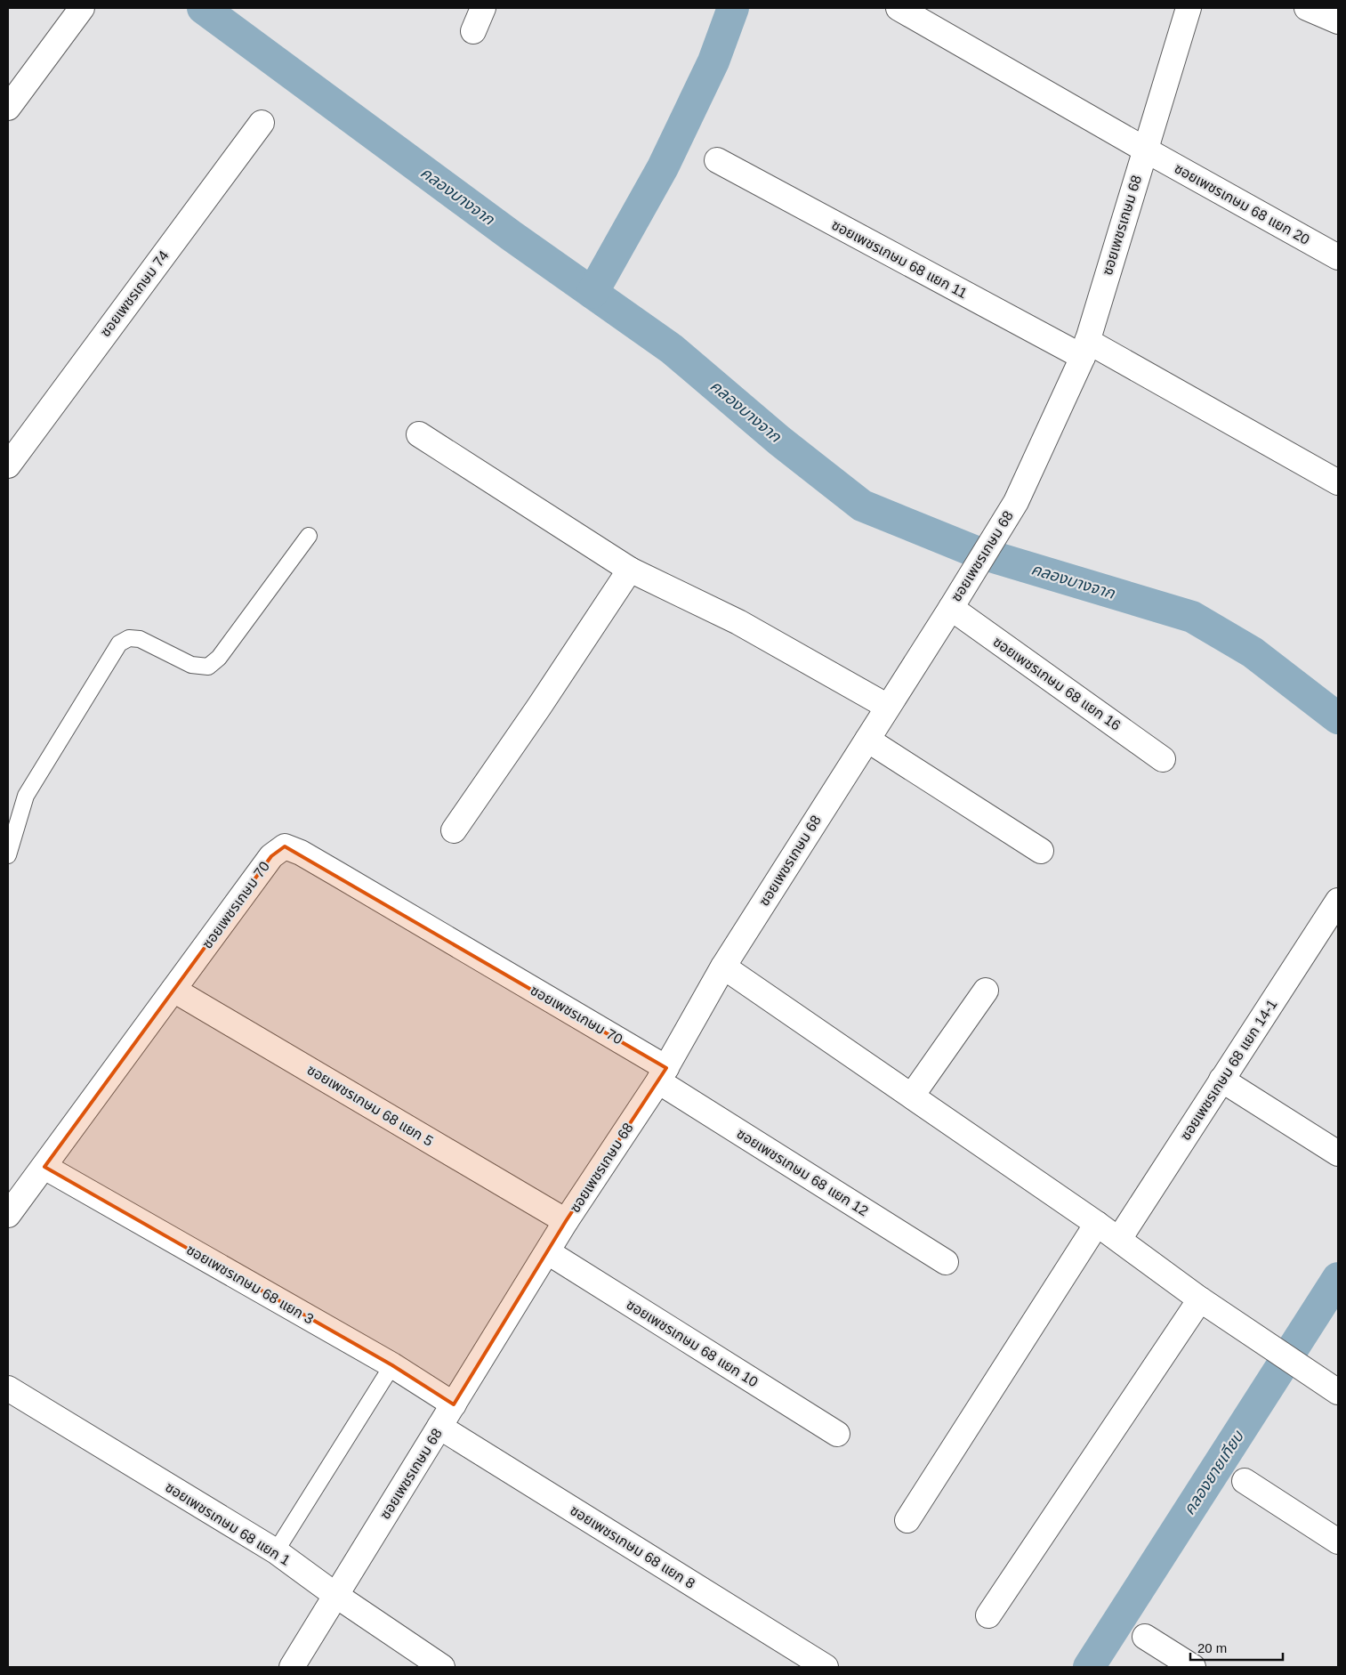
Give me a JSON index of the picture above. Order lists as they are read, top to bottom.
{
  "streets": {
    "street": [
      "ซอยเพชรเกษม 68 แยก 20",
      "ซอยเพชรเกษม 68",
      "ซอยเพชรเกษม 68 แยก 11",
      "ซอยเพชรเกษม 74",
      "ซอยเพชรเกษม 68 แยก 16",
      "ซอยเพชรเกษม 70",
      "ซอยเพชรเกษม 68 แยก 14-1",
      "ซอยเพชรเกษม 68 แยก 5",
      "ซอยเพชรเกษม 68 แยก 12",
      "ซอยเพชรเกษม 68 แยก 3",
      "ซอยเพชรเกษม 68 แยก 10",
      "ซอยเพชรเกษม 68 แยก 1",
      "ซอยเพชรเกษม 68 แยก 8"
    ]
  },
  "crossings": [
    ["ซอยเพชรเกษม 68 แยก 20", "ซอยเพชรเกษม 68"],
    ["ซอยเพชรเกษม 68", "ซอยเพชรเกษม 68 แยก 11"],
    ["ซอยเพชรเกษม 68", "ซอยเพชรเกษม 68 แยก 16"],
    ["ซอยเพชรเกษม 68", "ซอยเพชรเกษม 70"],
    ["ซอยเพชรเกษม 68", "ซอยเพชรเกษม 68 แยก 5"],
    ["ซอยเพชรเกษม 68", "ซอยเพชรเกษม 68 แยก 12"],
    ["ซอยเพชรเกษม 68", "ซอยเพชรเกษม 68 แยก 3"],
    ["ซอยเพชรเกษม 68", "ซอยเพชรเกษม 68 แยก 10"],
    ["ซอยเพชรเกษม 68", "ซอยเพชรเกษม 68 แยก 1"],
    ["ซอยเพชรเกษม 68", "ซอยเพชรเกษม 68 แยก 8"],
    ["ซอยเพชรเกษม 70", "ซอยเพชรเกษม 68 แยก 5"],
    ["ซอยเพชรเกษม 70", "ซอยเพชรเกษม 68 แยก 12"],
    ["ซอยเพชรเกษม 70", "ซอยเพชรเกษม 68 แยก 3"]
  ],
  "water": ["คลองบางจาก", "คลองยายเทียบ"],
  "scale_bar": "20 m"
}
